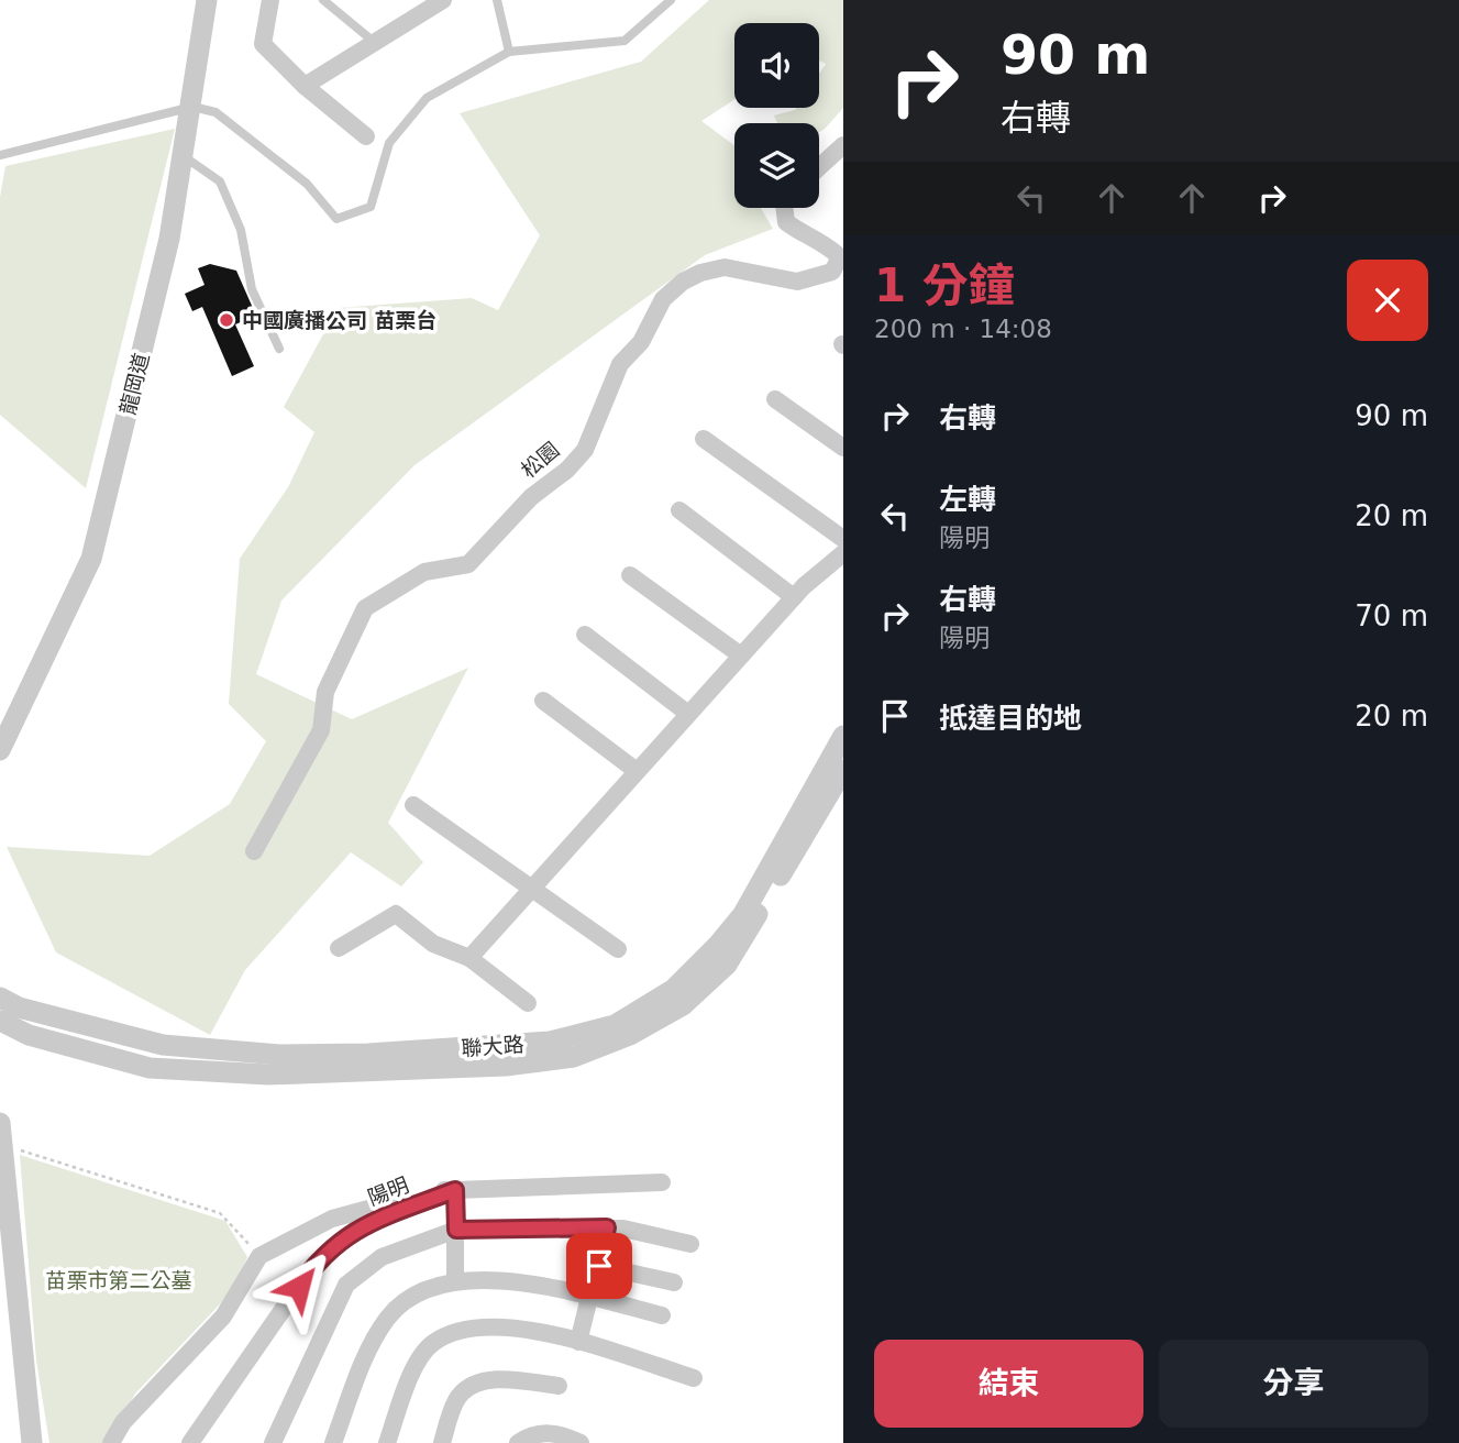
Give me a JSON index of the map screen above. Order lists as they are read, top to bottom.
{
  "streets": {
    "street": [
      "龍岡道",
      "松園",
      "聯大路",
      "陽明"
    ]
  },
  "parks": ["苗栗市第二公墓"],
  "places": ["中國廣播公司 苗栗台"],
  "page": {
    "turn": ["90 m", "右轉"],
    "heading": ["1 分鐘", "200 m · 14:08"],
    "list": [
      {
        "name": "右轉",
        "value": "90 m"
      },
      {
        "name": "左轉",
        "note": "陽明",
        "value": "20 m"
      },
      {
        "name": "右轉",
        "note": "陽明",
        "value": "70 m"
      },
      {
        "name": "抵達目的地",
        "value": "20 m"
      }
    ],
    "buttons": ["結束", "分享"]
  }
}
